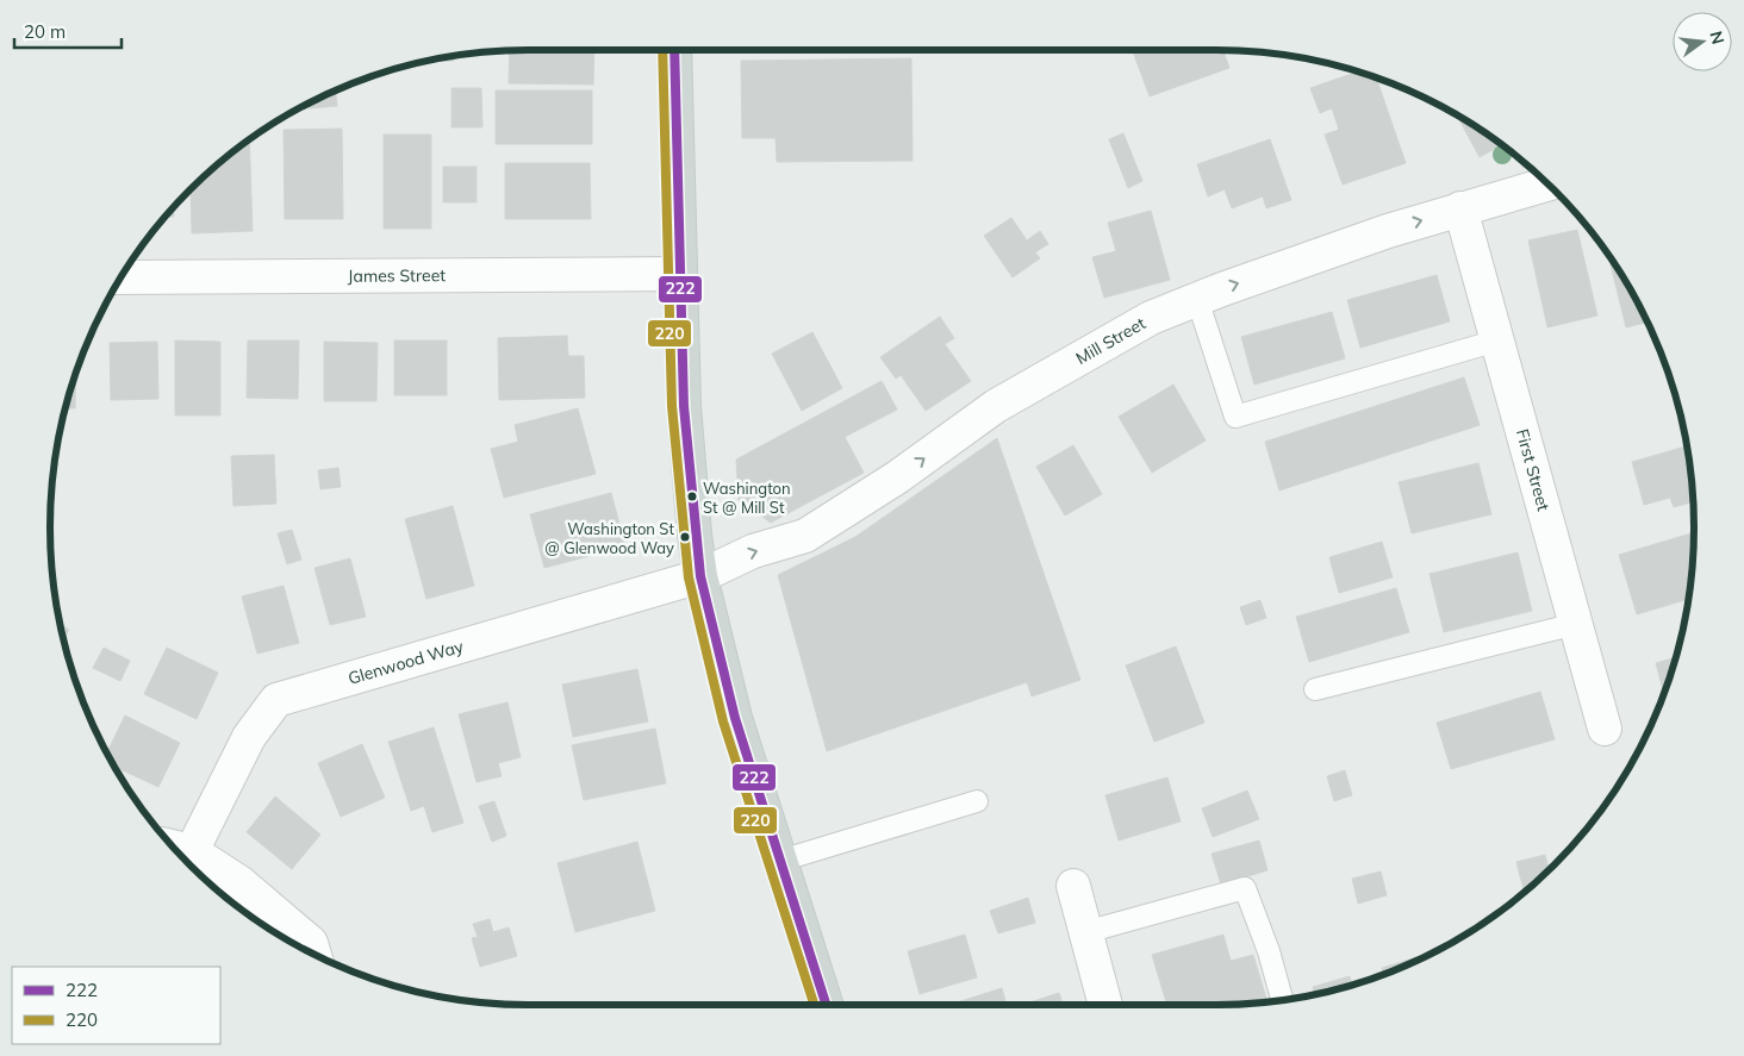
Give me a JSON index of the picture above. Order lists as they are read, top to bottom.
{
  "streets": {
    "street": [
      "James Street",
      "Mill Street",
      "First Street",
      "Glenwood Way"
    ]
  },
  "crossings": [
    ["Mill Street", "First Street"],
    ["Mill Street", "Glenwood Way"]
  ],
  "one_way": ["Mill Street"],
  "places": ["Washington St @ Mill St", "Washington St @ Glenwood Way"],
  "lines": ["transit line 222", "transit line 220"],
  "legend": ["222", "220"],
  "scale_bar": "20 m",
  "north": "right"
}
